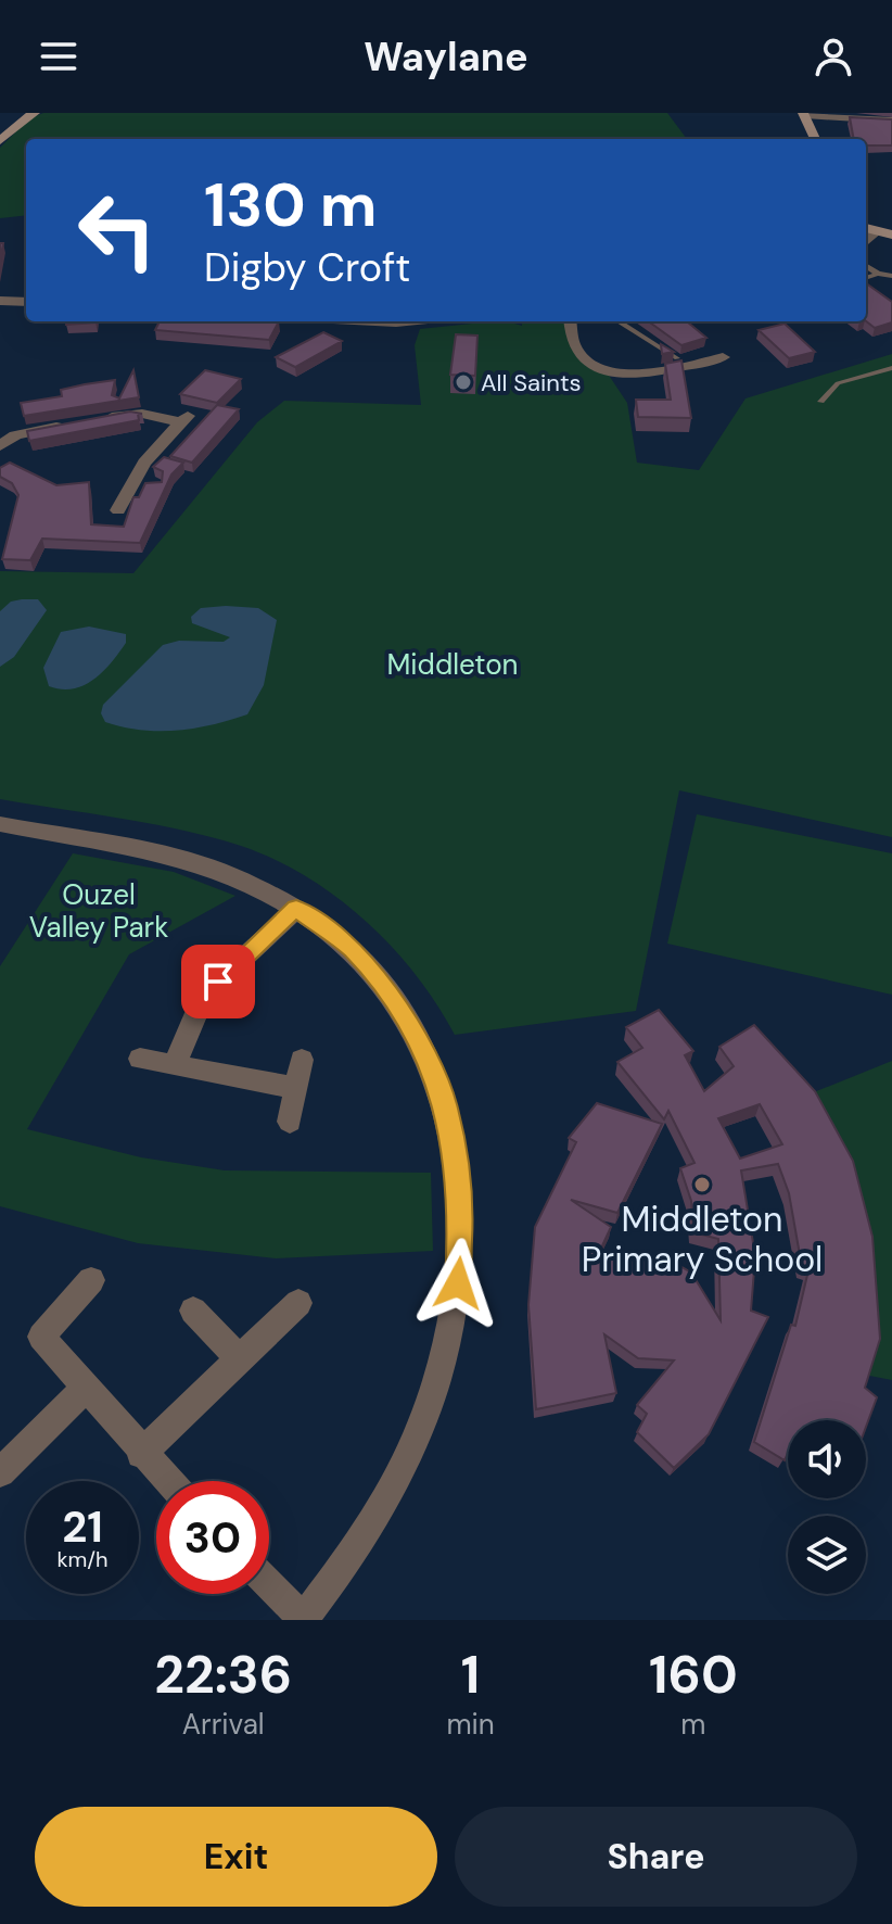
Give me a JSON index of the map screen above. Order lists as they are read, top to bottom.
{
  "parks": ["Middleton", "Ouzel Valley Park"],
  "places": ["All Saints", "Middleton Primary School"],
  "page": {
    "header": "Waylane",
    "turn": ["130 m", "Digby Croft"],
    "speed": "21 km/h",
    "limit": "30",
    "eta": [
      "22:36",
      "Arrival",
      "1",
      "min",
      "160",
      "m"
    ],
    "buttons": ["Exit", "Share"]
  }
}
